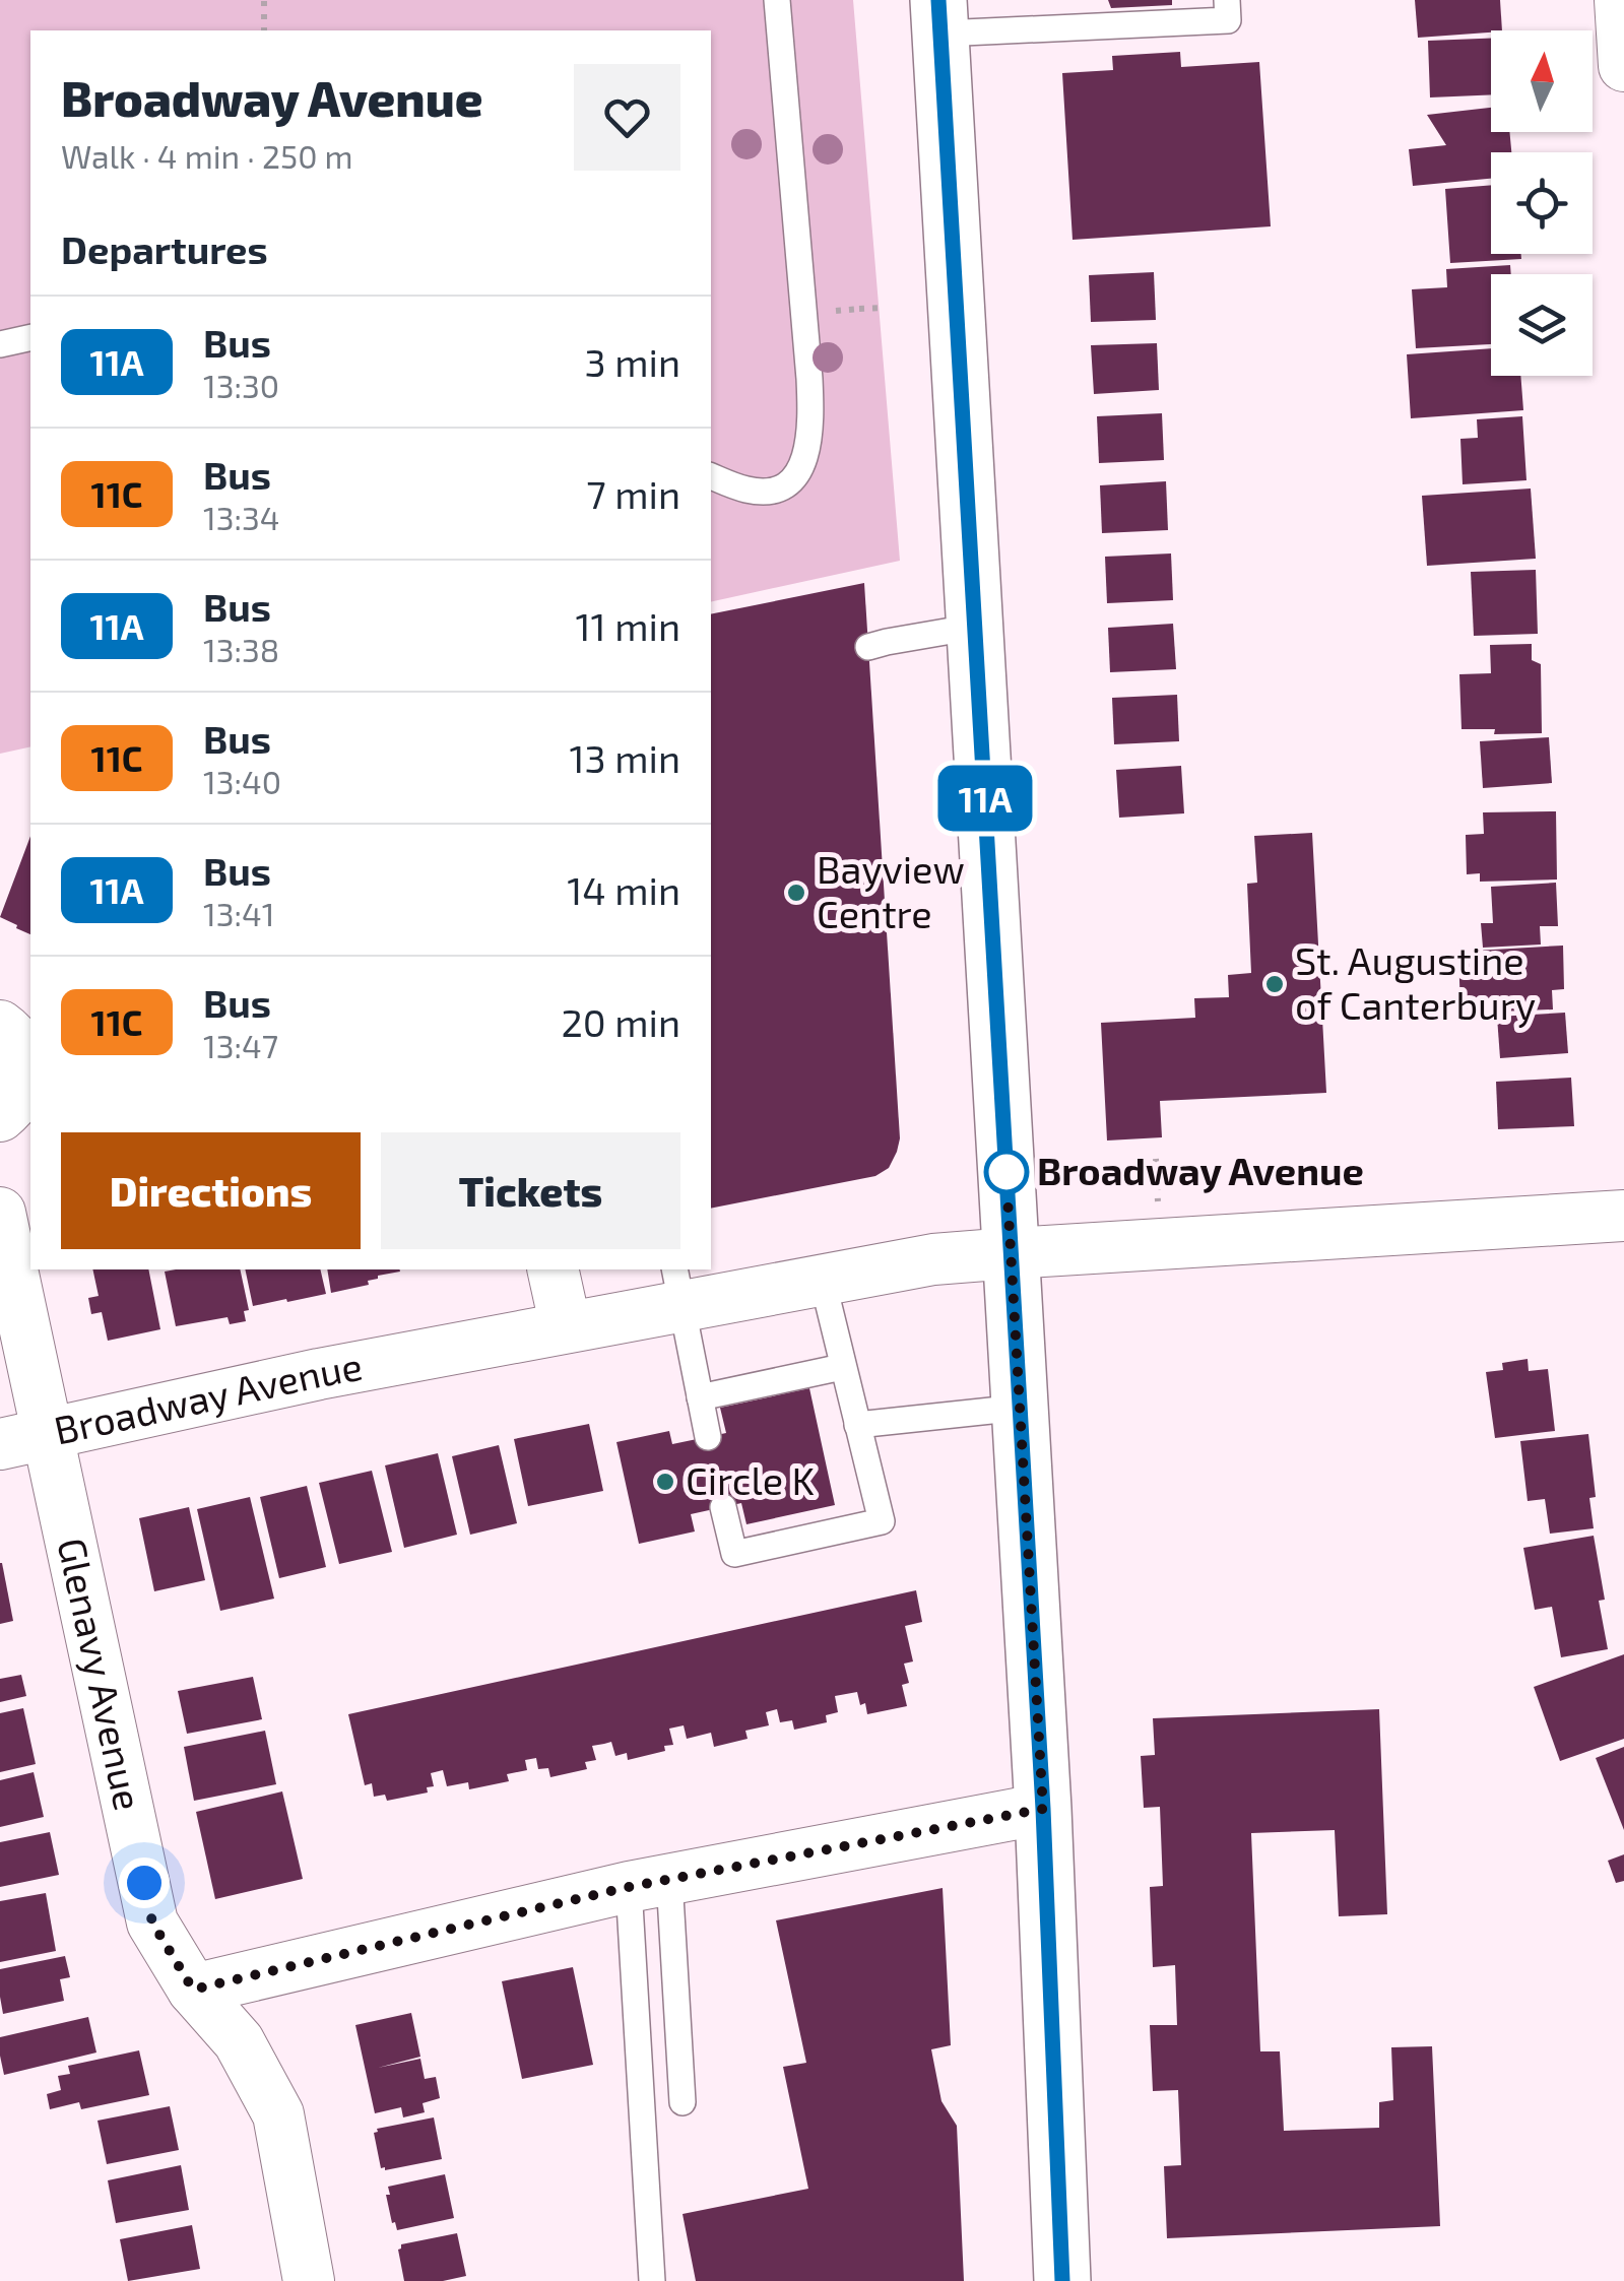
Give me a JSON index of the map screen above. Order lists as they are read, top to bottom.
{
  "streets": {
    "street": ["Broadway Avenue", "Glenavy Avenue"]
  },
  "crossings": [
    ["Broadway Avenue", "Glenavy Avenue"]
  ],
  "places": [
    "Bayview Centre",
    "St. Augustine of Canterbury",
    "Broadway Avenue",
    "Circle K"
  ],
  "lines": ["bus line 11A"],
  "north": "top",
  "page": {
    "on_map": "11A",
    "heading": [
      ["Broadway Avenue", "Walk · 4 min · 250 m"],
      "Departures"
    ],
    "list": [
      {
        "mark": "11A",
        "name": "Bus",
        "note": "13:30",
        "value": "3 min"
      },
      {
        "mark": "11C",
        "name": "Bus",
        "note": "13:34",
        "value": "7 min"
      },
      {
        "mark": "11A",
        "name": "Bus",
        "note": "13:38",
        "value": "11 min"
      },
      {
        "mark": "11C",
        "name": "Bus",
        "note": "13:40",
        "value": "13 min"
      },
      {
        "mark": "11A",
        "name": "Bus",
        "note": "13:41",
        "value": "14 min"
      },
      {
        "mark": "11C",
        "name": "Bus",
        "note": "13:47",
        "value": "20 min"
      }
    ],
    "buttons": ["Directions", "Tickets"]
  }
}
